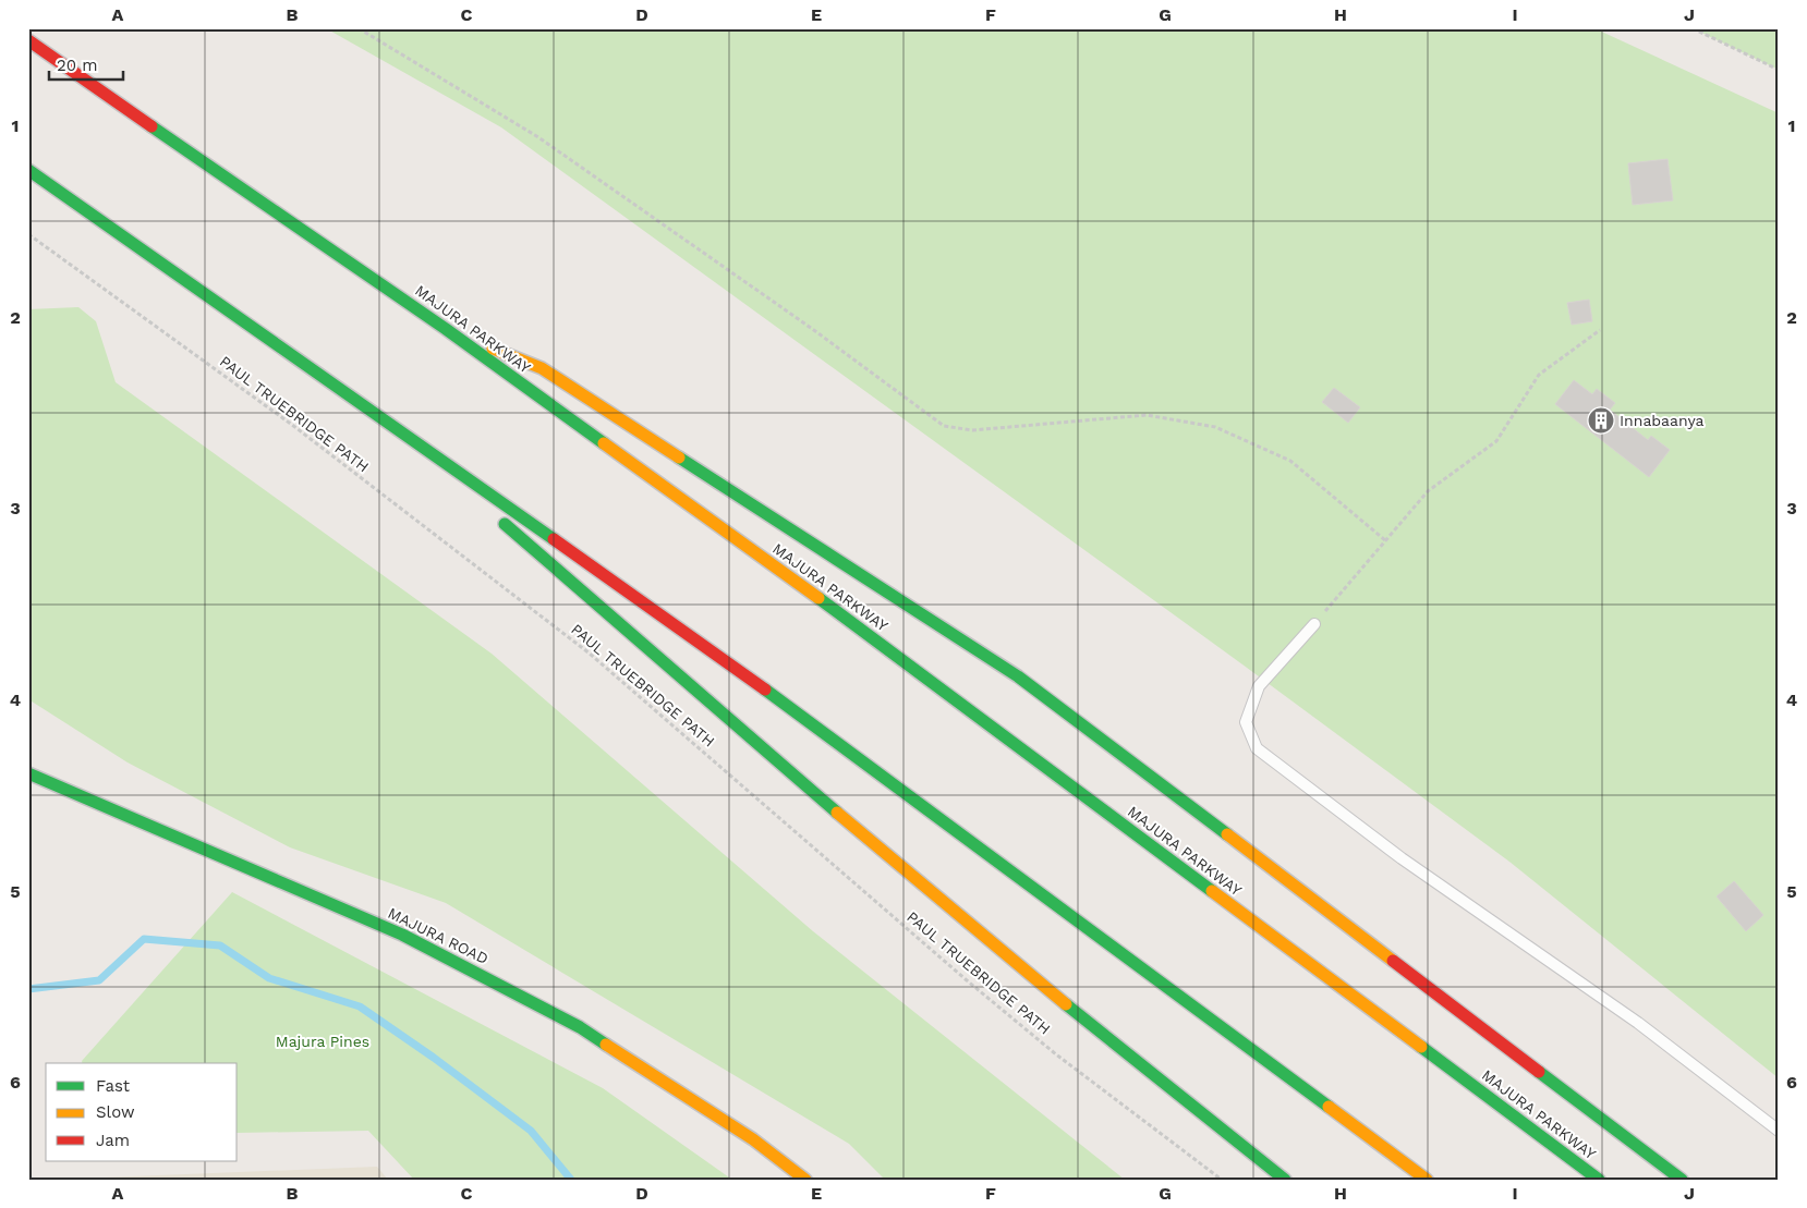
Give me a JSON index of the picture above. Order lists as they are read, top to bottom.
{
  "streets": {
    "main road": ["MAJURA PARKWAY", "MAJURA ROAD"],
    "path": ["PAUL TRUEBRIDGE PATH"]
  },
  "parks": ["Majura Pines"],
  "places": {
    "building": ["Innabaanya"]
  },
  "legend": ["Fast", "Slow", "Jam"],
  "scale_bar": "20 m",
  "grid": {
    "columns": [
      "A",
      "B",
      "C",
      "D",
      "E",
      "F",
      "G",
      "H",
      "I",
      "J"
    ],
    "rows": [
      "1",
      "2",
      "3",
      "4",
      "5",
      "6"
    ]
  }
}
